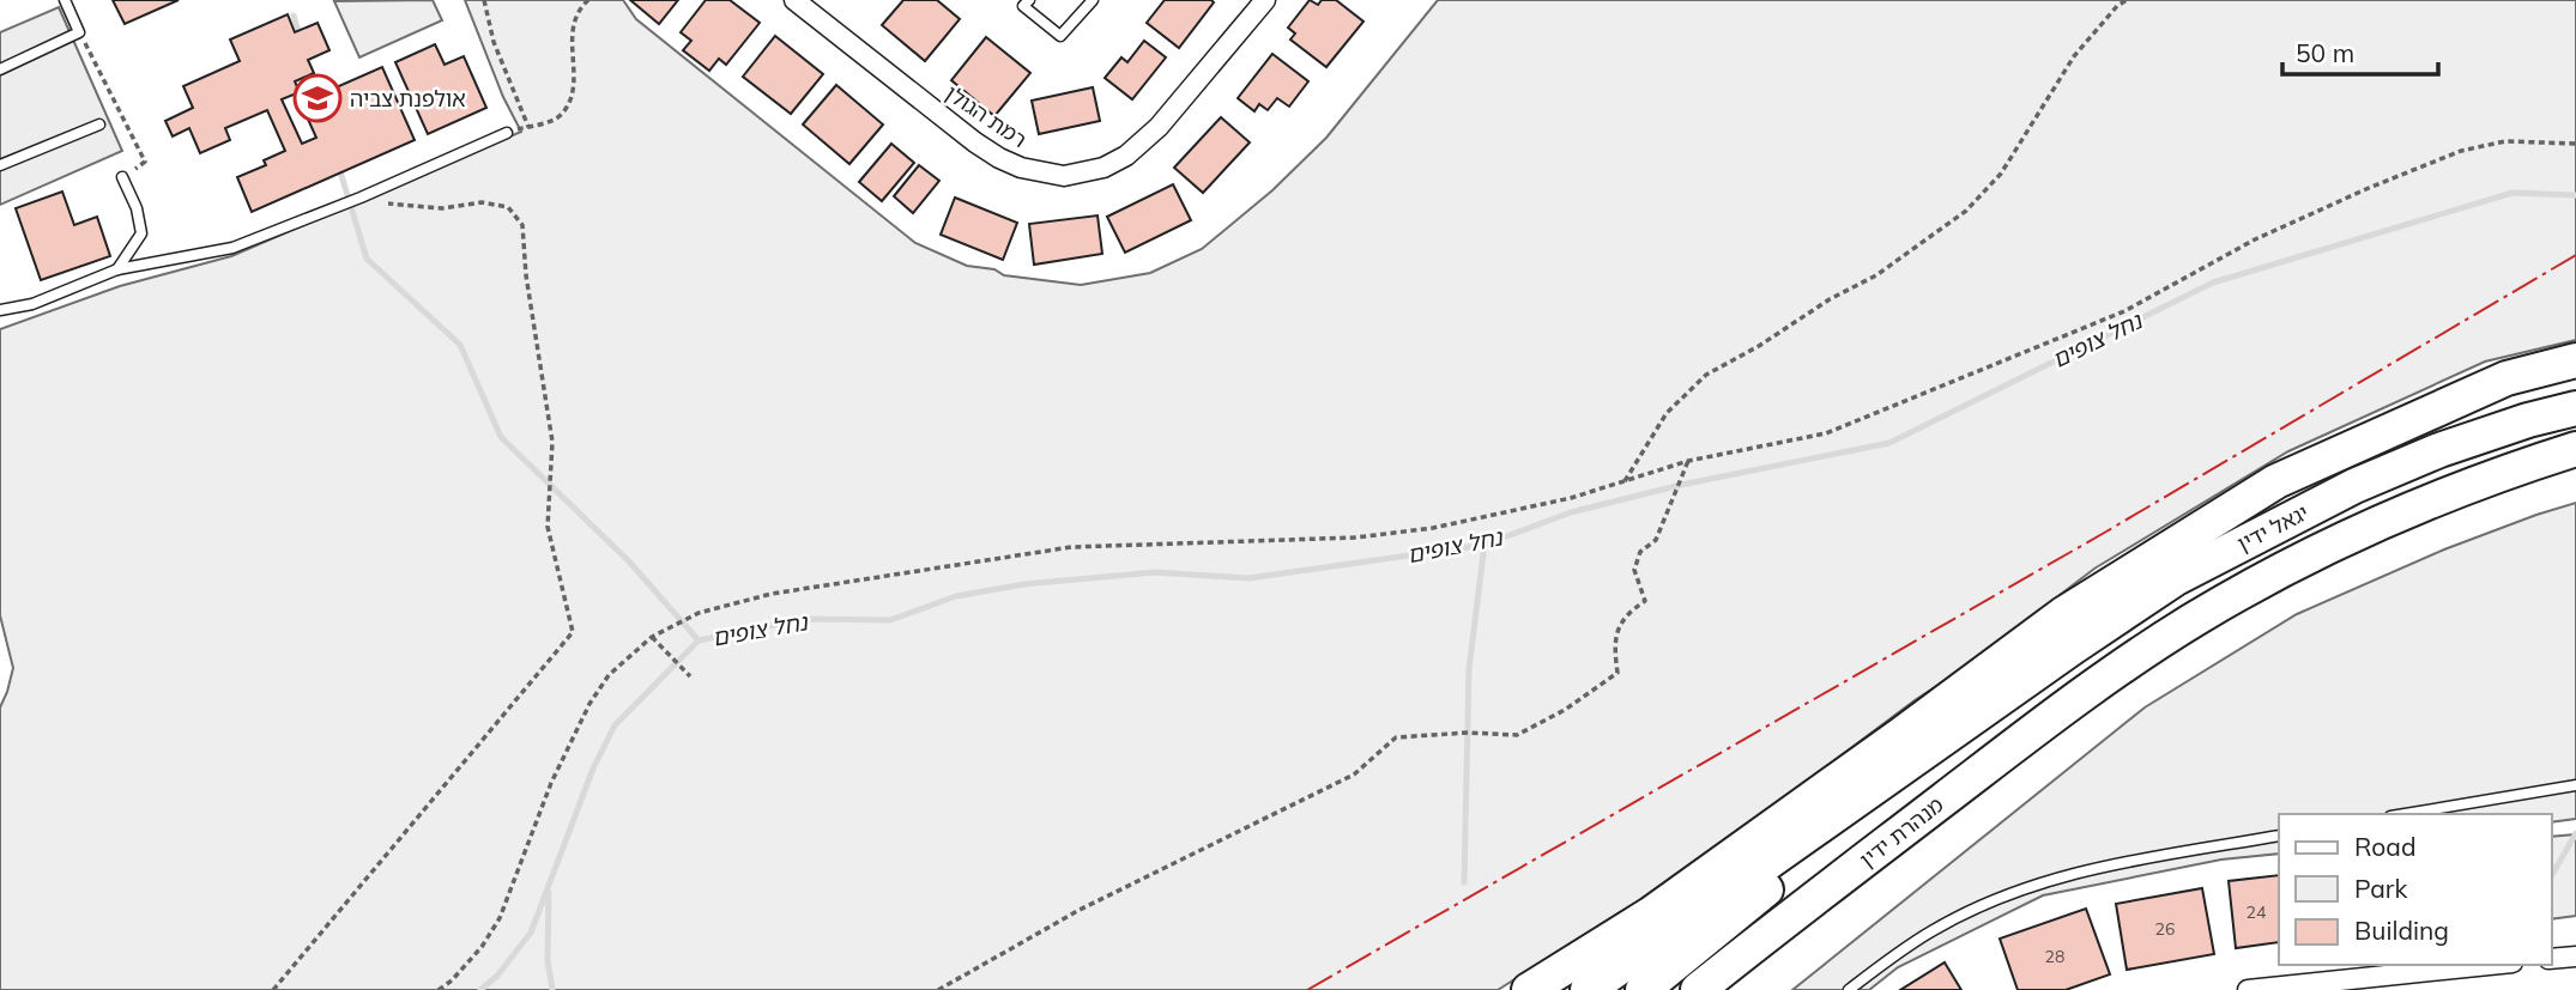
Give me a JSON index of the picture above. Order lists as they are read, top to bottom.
{
  "streets": {
    "highway": ["יגאל ידין", "מנהרת ידין"],
    "street": ["רמת הגולן"]
  },
  "crossings": [
    ["יגאל ידין", "מנהרת ידין"]
  ],
  "water": ["נחל צופים"],
  "places": {
    "school or university": ["אולפנת צביה"]
  },
  "house_numbers": ["24", "26", "28"],
  "legend": ["Road", "Park", "Building"],
  "scale_bar": "50 m"
}
